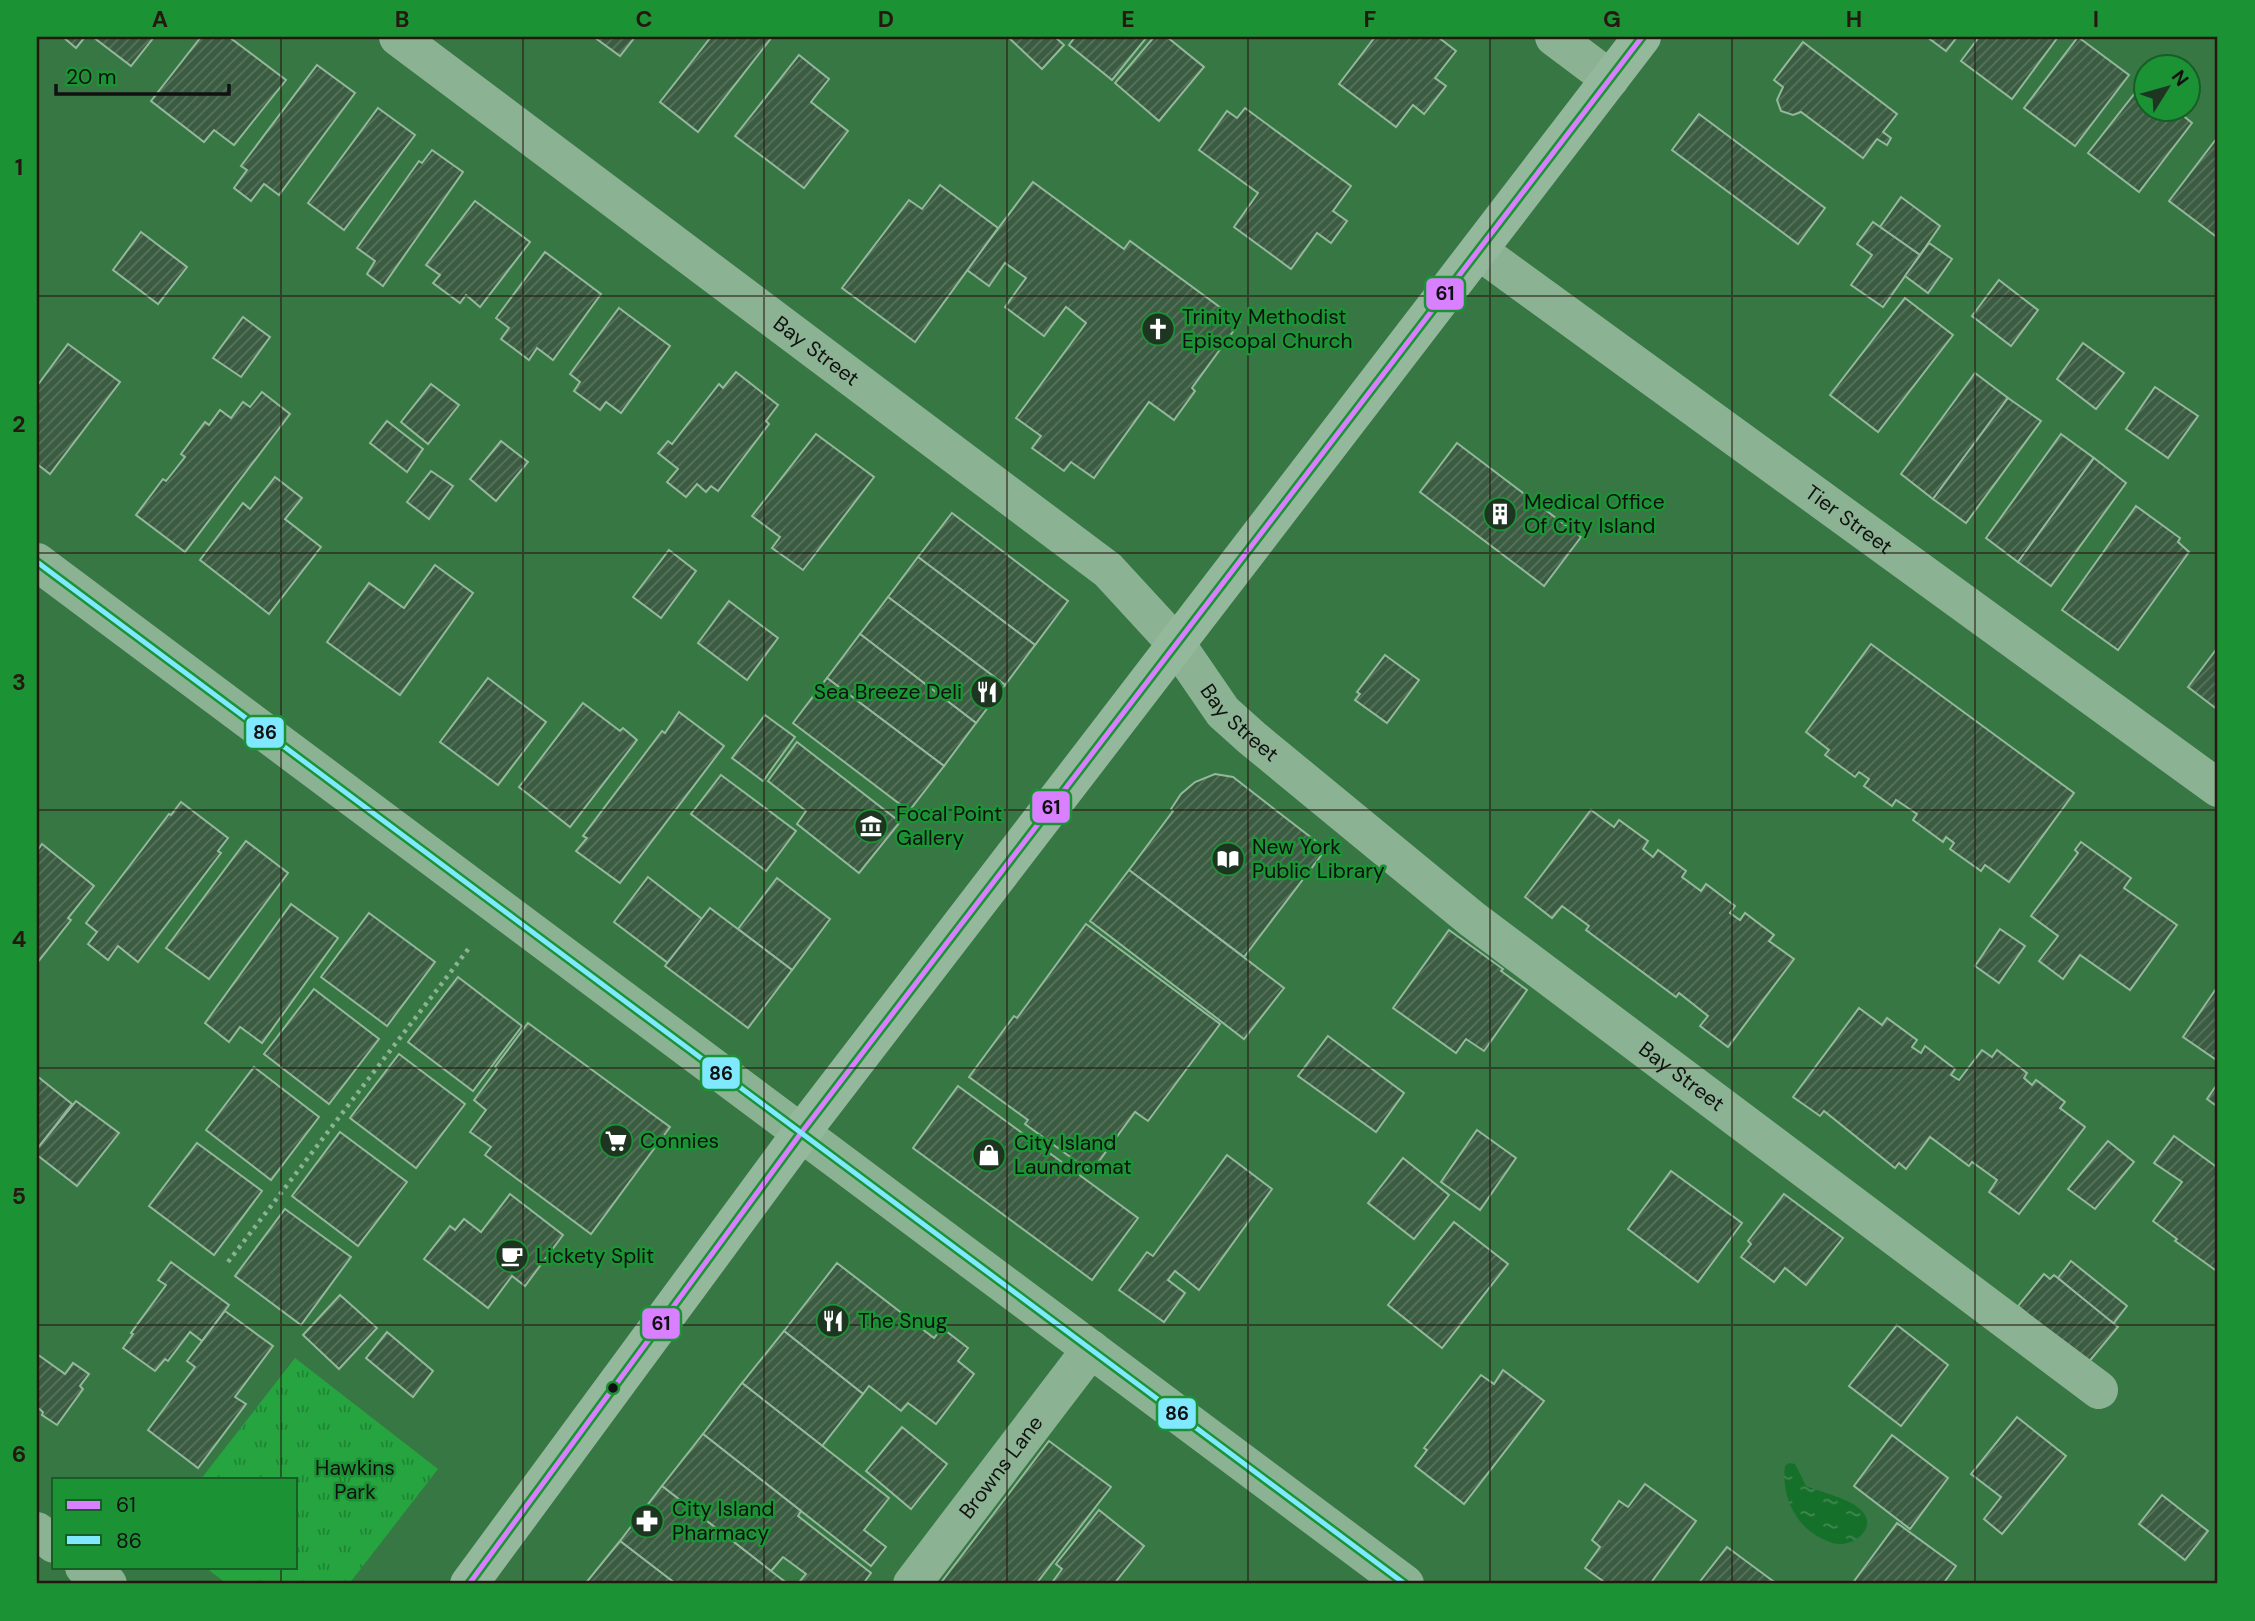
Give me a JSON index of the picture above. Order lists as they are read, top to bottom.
{
  "streets": {
    "street": ["Bay Street", "Tier Street", "Browns Lane"]
  },
  "parks": ["Hawkins Park"],
  "places": {
    "church": ["Trinity Methodist Episcopal Church"],
    "building": ["Medical Office Of City Island"],
    "restaurant": ["Sea Breeze Deli", "The Snug"],
    "museum": ["Focal Point Gallery"],
    "library": ["New York Public Library"],
    "supermarket": ["Connies"],
    "shop": ["City Island Laundromat"],
    "cafe": ["Lickety Split"],
    "pharmacy": ["City Island Pharmacy"]
  },
  "lines": ["transit line 61", "transit line 86"],
  "legend": ["61", "86"],
  "scale_bar": "20 m",
  "north": "top right",
  "grid": {
    "columns": [
      "A",
      "B",
      "C",
      "D",
      "E",
      "F",
      "G",
      "H",
      "I"
    ],
    "rows": [
      "1",
      "2",
      "3",
      "4",
      "5",
      "6"
    ]
  }
}
